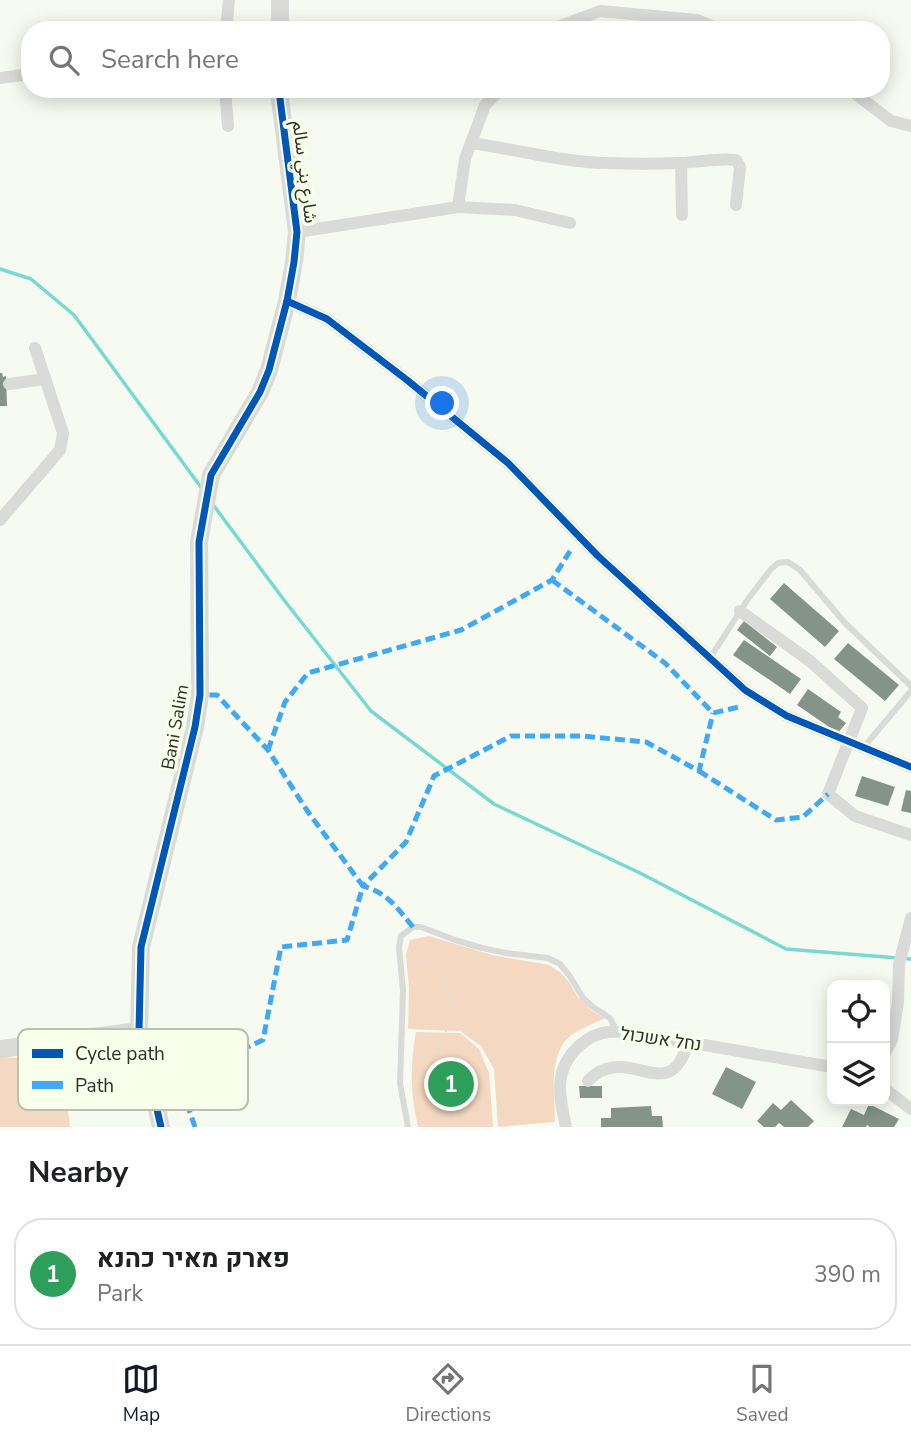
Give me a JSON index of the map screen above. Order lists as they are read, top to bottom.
{
  "streets": {
    "street": ["شارع بني سالم", "Bani Salim", "נחל אשכול"]
  },
  "crossings": [
    ["شارع بني سالم", "Bani Salim"]
  ],
  "legend": ["Cycle path", "Path"],
  "page": {
    "search": "Search here",
    "pins": "1",
    "heading": "Nearby",
    "list": [
      {
        "mark": "1",
        "name": "פארק מאיר כהנא",
        "note": "Park",
        "value": "390 m"
      }
    ],
    "nav": ["Map", "Directions", "Saved"]
  }
}
